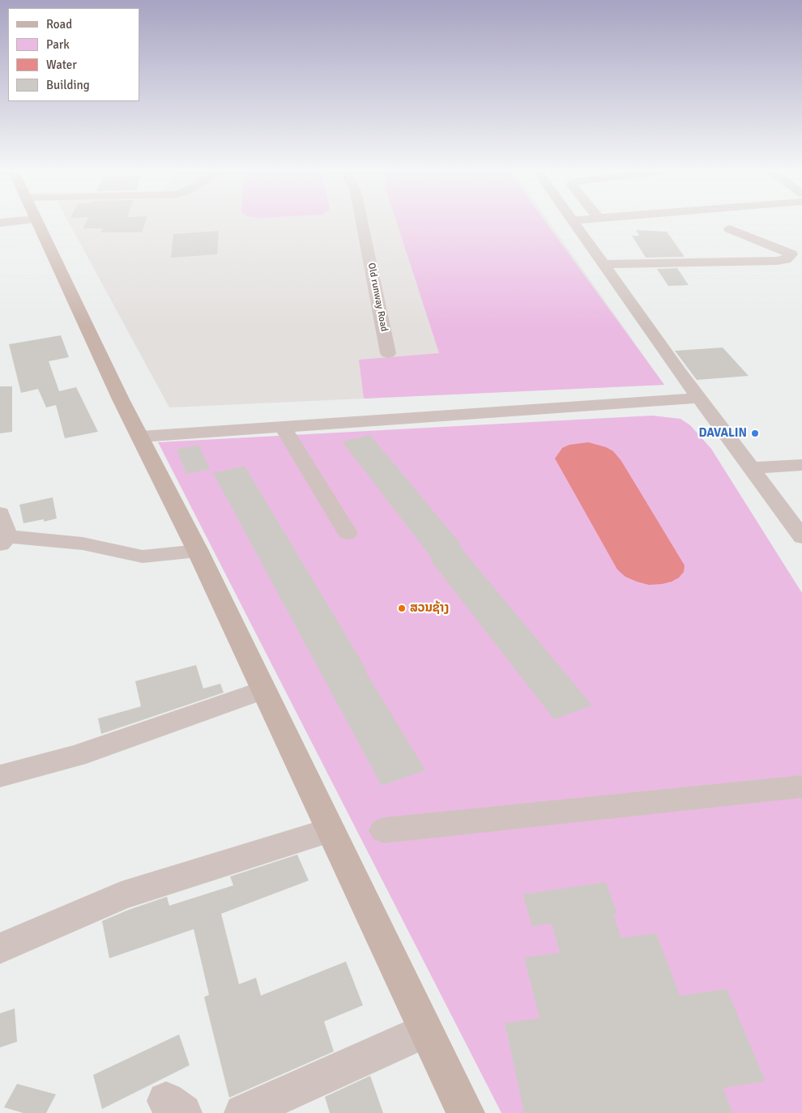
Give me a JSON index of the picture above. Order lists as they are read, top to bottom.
{
  "streets": {
    "street": ["Old runway Road"]
  },
  "places": ["DAVALIN", "ສວນຊ້າງ"],
  "legend": [
    "Road",
    "Park",
    "Water",
    "Building"
  ]
}
